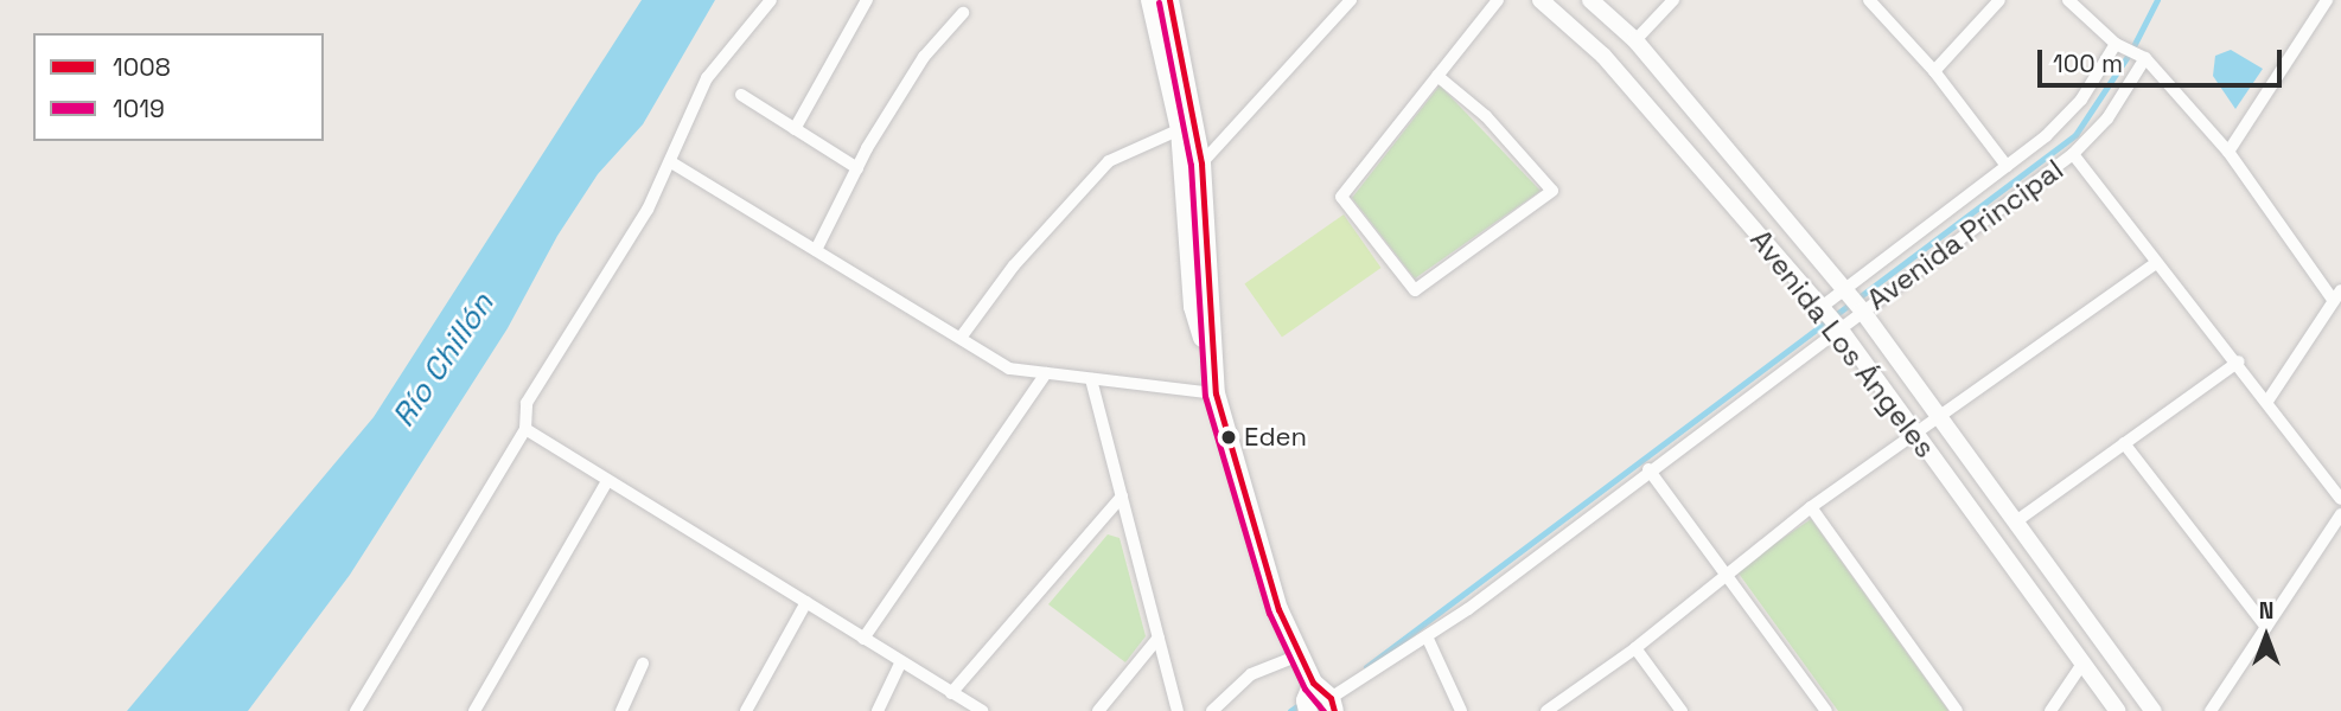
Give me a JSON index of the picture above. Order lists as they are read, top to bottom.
{
  "streets": {
    "street": ["Avenida Principal", "Avenida Los Ángeles"]
  },
  "crossings": [
    ["Avenida Principal", "Avenida Los Ángeles"]
  ],
  "water": ["Río Chillón"],
  "places": ["Eden"],
  "lines": ["transit line 1008", "transit line 1019"],
  "legend": ["1008", "1019"],
  "scale_bar": "100 m",
  "north": "top"
}
